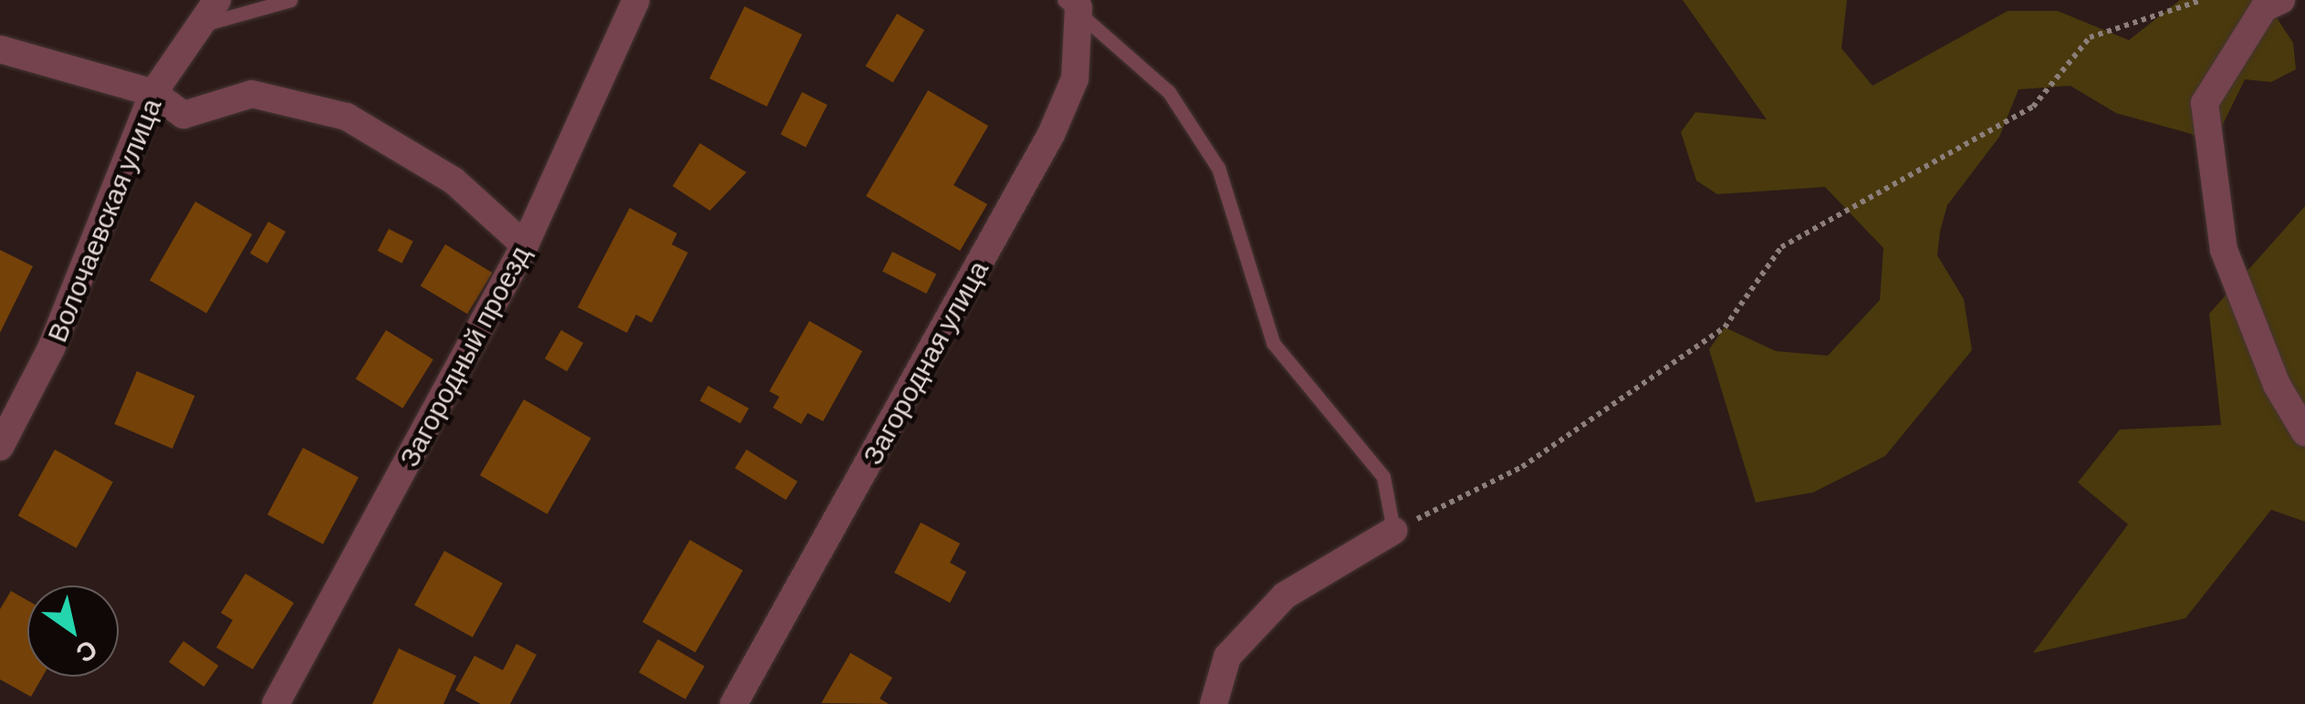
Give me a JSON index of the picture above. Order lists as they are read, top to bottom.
{
  "streets": {
    "street": ["Волочаевская улица", "Загородный проезд", "Загородная улица"]
  },
  "north": "bottom right"
}
